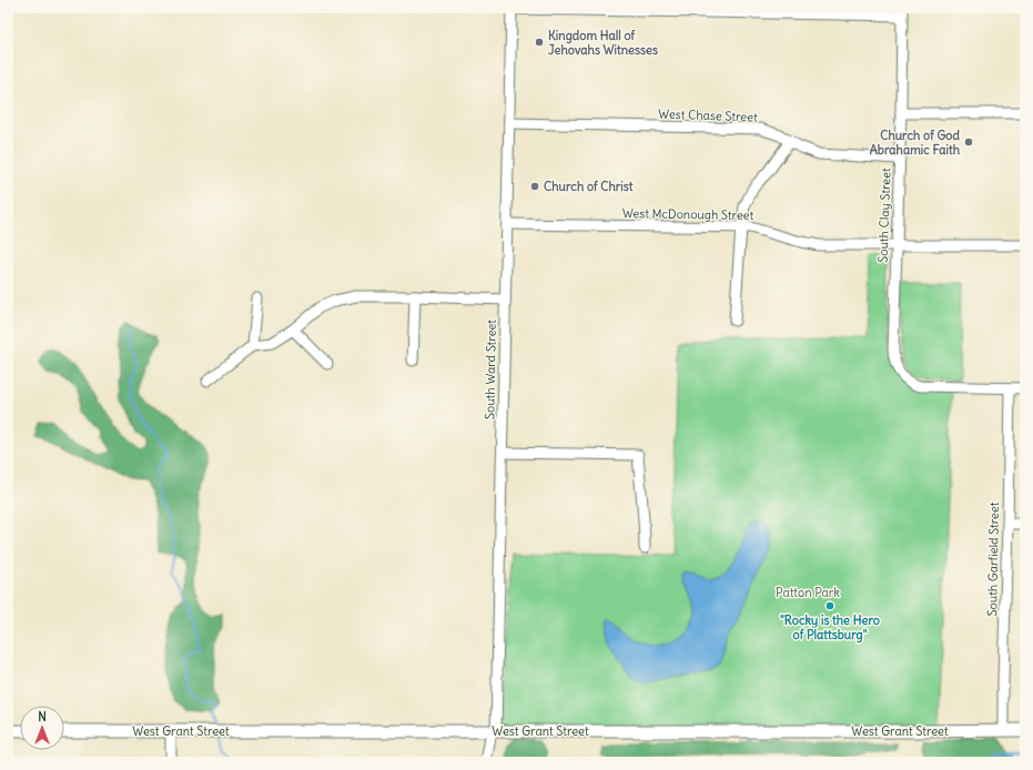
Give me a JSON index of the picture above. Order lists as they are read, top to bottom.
{
  "streets": {
    "main road": ["West Grant Street"],
    "street": [
      "West Chase Street",
      "West McDonough Street",
      "South Clay Street",
      "South Ward Street",
      "South Garfield Street"
    ]
  },
  "crossings": [
    ["West Chase Street", "South Clay Street"],
    ["West Chase Street", "South Ward Street"],
    ["West McDonough Street", "South Clay Street"],
    ["West McDonough Street", "South Ward Street"],
    ["South Clay Street", "South Garfield Street"],
    ["South Ward Street", "West Grant Street"],
    ["South Garfield Street", "West Grant Street"]
  ],
  "parks": ["Patton Park"],
  "places": [
    "Kingdom Hall of Jehovahs Witnesses",
    "Church of God Abrahamic Faith",
    "Church of Christ",
    "\"Rocky is the Hero of Plattsburg\""
  ],
  "north": "top"
}
